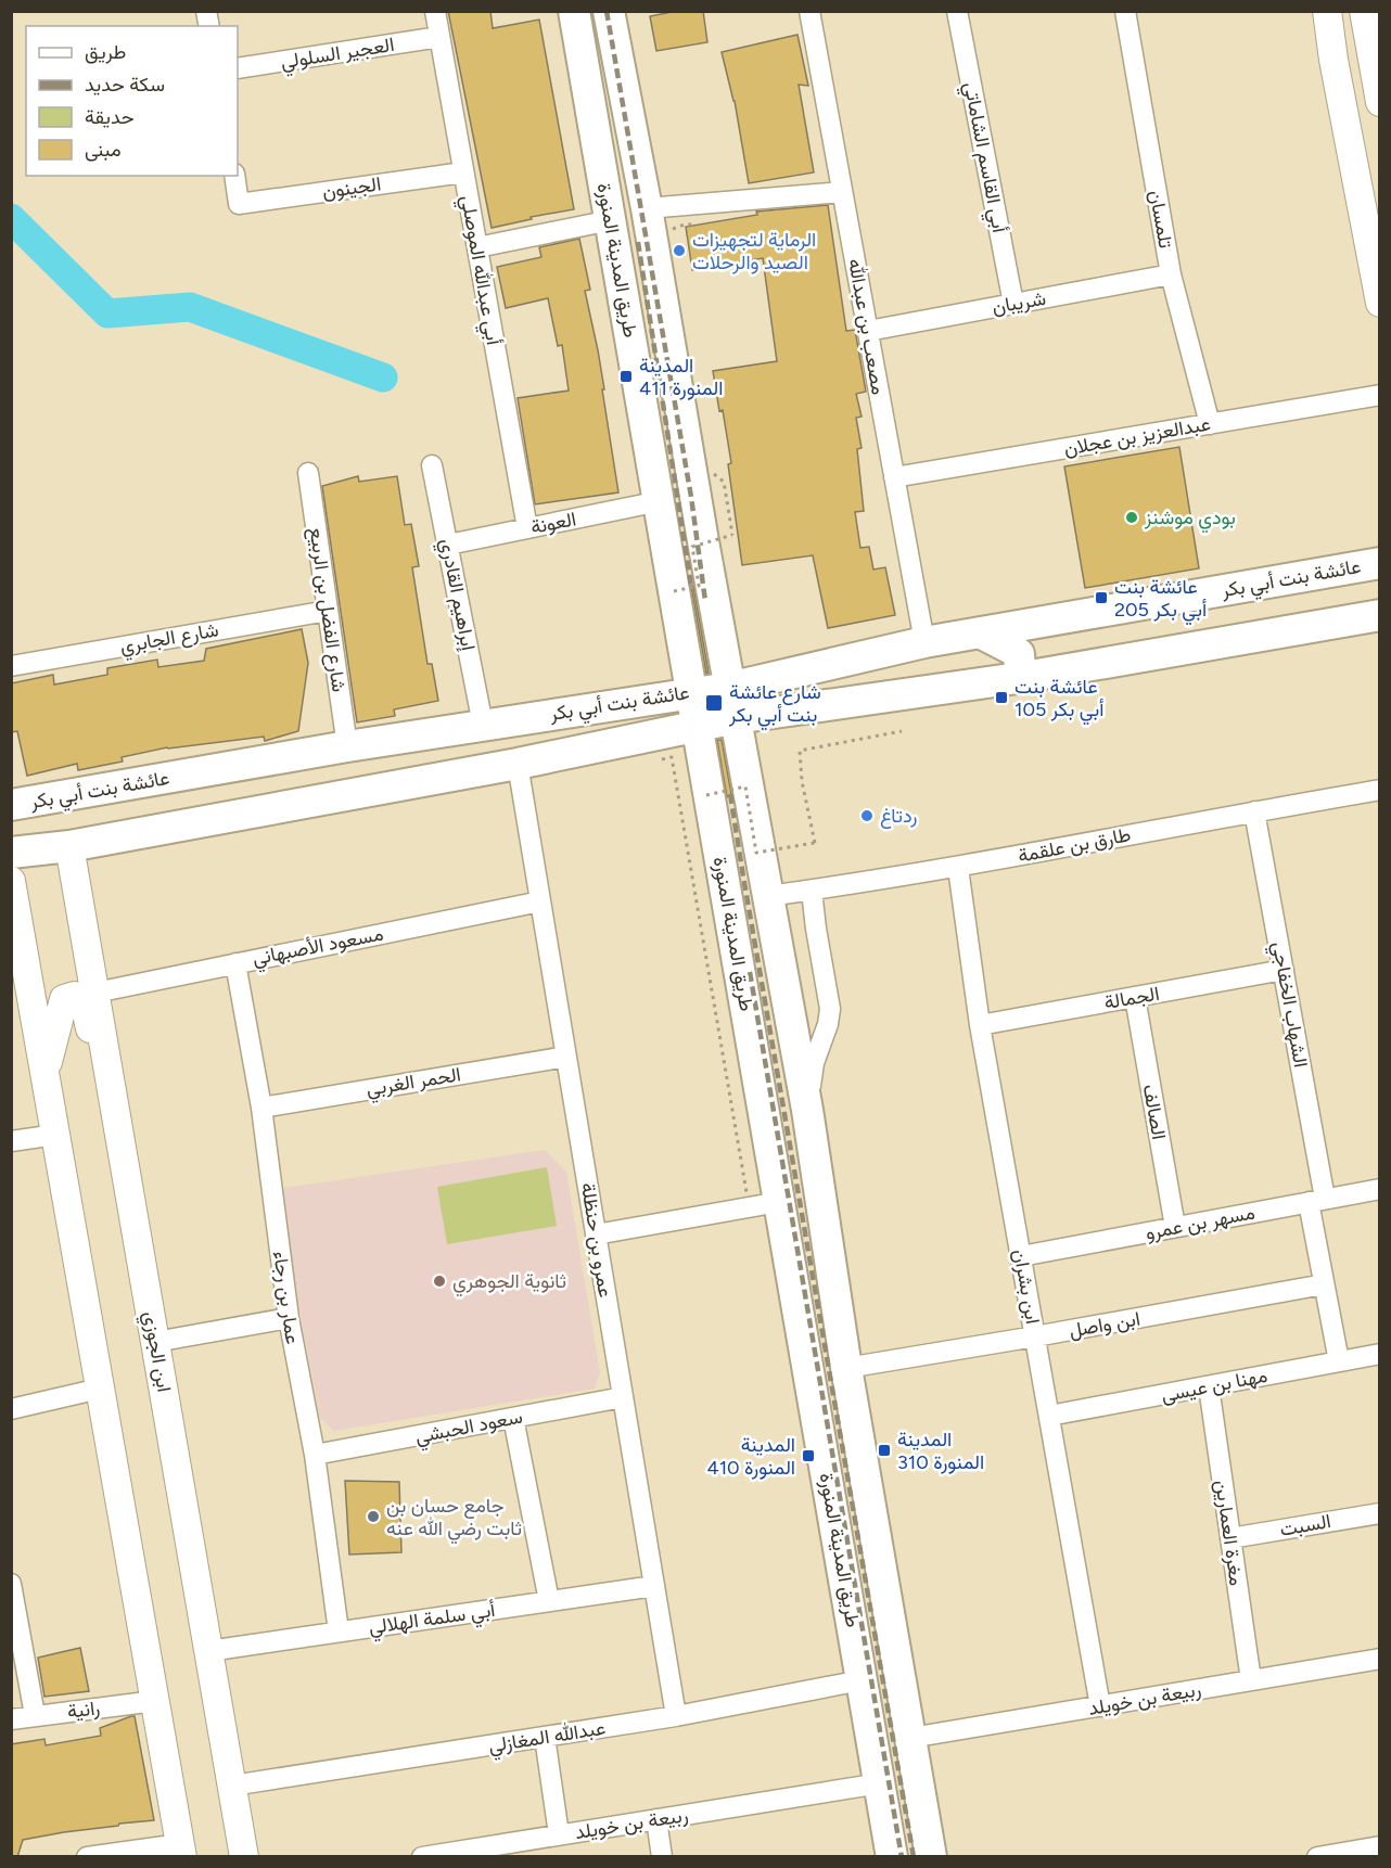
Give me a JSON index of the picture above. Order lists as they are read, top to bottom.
{
  "streets": {
    "main road": ["طريق المدينة المنورة", "عائشة بنت أبي بكر"],
    "street": [
      "العجير السلولي",
      "أبي القاسم الشاماتي",
      "الجينون",
      "تلمسان",
      "أبي عبدالله الموصلي",
      "شريبان",
      "مصعب بن عبدالله",
      "عبدالعزيز بن عجلان",
      "العونة",
      "إبراهيم القادري",
      "شارع الفضل بن الربيع",
      "شارع الجابري",
      "طارق بن علقمة",
      "مسعود الأصبهاني",
      "الجمالة",
      "الشهاب الخفاجي",
      "الحمر الغربي",
      "الصالف",
      "مسهر بن عمرو",
      "عمرو بن حنظلة",
      "ابن بشران",
      "عمار بن رجاء",
      "ابن واصل",
      "ابن الجوزي",
      "مهنا بن عيسى",
      "سعود الحبشي",
      "السبت",
      "مغرة العمارين",
      "أبي سلمة الهلالي",
      "ربيعة بن خويلد",
      "رانية",
      "عبدالله المغازلي"
    ]
  },
  "crossings": [
    ["العجير السلولي", "أبي عبدالله الموصلي"],
    ["أبي القاسم الشاماتي", "شريبان"],
    ["الجينون", "أبي عبدالله الموصلي"],
    ["تلمسان", "شريبان"],
    ["تلمسان", "عبدالعزيز بن عجلان"],
    ["طريق المدينة المنورة", "العونة"],
    ["طريق المدينة المنورة", "عائشة بنت أبي بكر"],
    ["طريق المدينة المنورة", "طارق بن علقمة"],
    ["طريق المدينة المنورة", "ابن واصل"],
    ["طريق المدينة المنورة", "ربيعة بن خويلد"],
    ["طريق المدينة المنورة", "عبدالله المغازلي"],
    ["أبي عبدالله الموصلي", "العونة"],
    ["شريبان", "مصعب بن عبدالله"],
    ["مصعب بن عبدالله", "عبدالعزيز بن عجلان"],
    ["مصعب بن عبدالله", "عائشة بنت أبي بكر"],
    ["العونة", "إبراهيم القادري"],
    ["عائشة بنت أبي بكر", "إبراهيم القادري"],
    ["عائشة بنت أبي بكر", "شارع الفضل بن الربيع"],
    ["عائشة بنت أبي بكر", "عمرو بن حنظلة"],
    ["عائشة بنت أبي بكر", "ابن الجوزي"],
    ["شارع الفضل بن الربيع", "شارع الجابري"],
    ["طارق بن علقمة", "الشهاب الخفاجي"],
    ["طارق بن علقمة", "ابن بشران"],
    ["مسعود الأصبهاني", "عمرو بن حنظلة"],
    ["مسعود الأصبهاني", "عمار بن رجاء"],
    ["مسعود الأصبهاني", "ابن الجوزي"],
    ["الجمالة", "الشهاب الخفاجي"],
    ["الجمالة", "الصالف"],
    ["الجمالة", "ابن بشران"],
    ["الشهاب الخفاجي", "مسهر بن عمرو"],
    ["الشهاب الخفاجي", "ابن واصل"],
    ["الشهاب الخفاجي", "مهنا بن عيسى"],
    ["الحمر الغربي", "عمرو بن حنظلة"],
    ["الحمر الغربي", "عمار بن رجاء"],
    ["الصالف", "مسهر بن عمرو"],
    ["مسهر بن عمرو", "ابن بشران"],
    ["عمرو بن حنظلة", "سعود الحبشي"],
    ["عمرو بن حنظلة", "أبي سلمة الهلالي"],
    ["عمرو بن حنظلة", "عبدالله المغازلي"],
    ["ابن بشران", "ابن واصل"],
    ["ابن بشران", "مهنا بن عيسى"],
    ["ابن بشران", "ربيعة بن خويلد"],
    ["عمار بن رجاء", "سعود الحبشي"],
    ["عمار بن رجاء", "أبي سلمة الهلالي"],
    ["ابن الجوزي", "أبي سلمة الهلالي"],
    ["ابن الجوزي", "عبدالله المغازلي"],
    ["مهنا بن عيسى", "مغرة العمارين"],
    ["السبت", "مغرة العمارين"],
    ["مغرة العمارين", "ربيعة بن خويلد"]
  ],
  "places": {
    "other": [
      "الرماية لتجهيزات الصيد والرحلات",
      "بودي موشنز",
      "ردتاغ",
      "ثانوية الجوهري",
      "جامع حسان بن ثابت رضي الله عنه"
    ],
    "transit": [
      "المدينة المنورة 411",
      "عائشة بنت أبي بكر 205",
      "عائشة بنت أبي بكر 105",
      "شارع عائشة بنت أبي بكر",
      "المدينة المنورة 310",
      "المدينة المنورة 410"
    ]
  },
  "legend": [
    "طريق",
    "سكة حديد",
    "حديقة",
    "مبنى"
  ]
}
